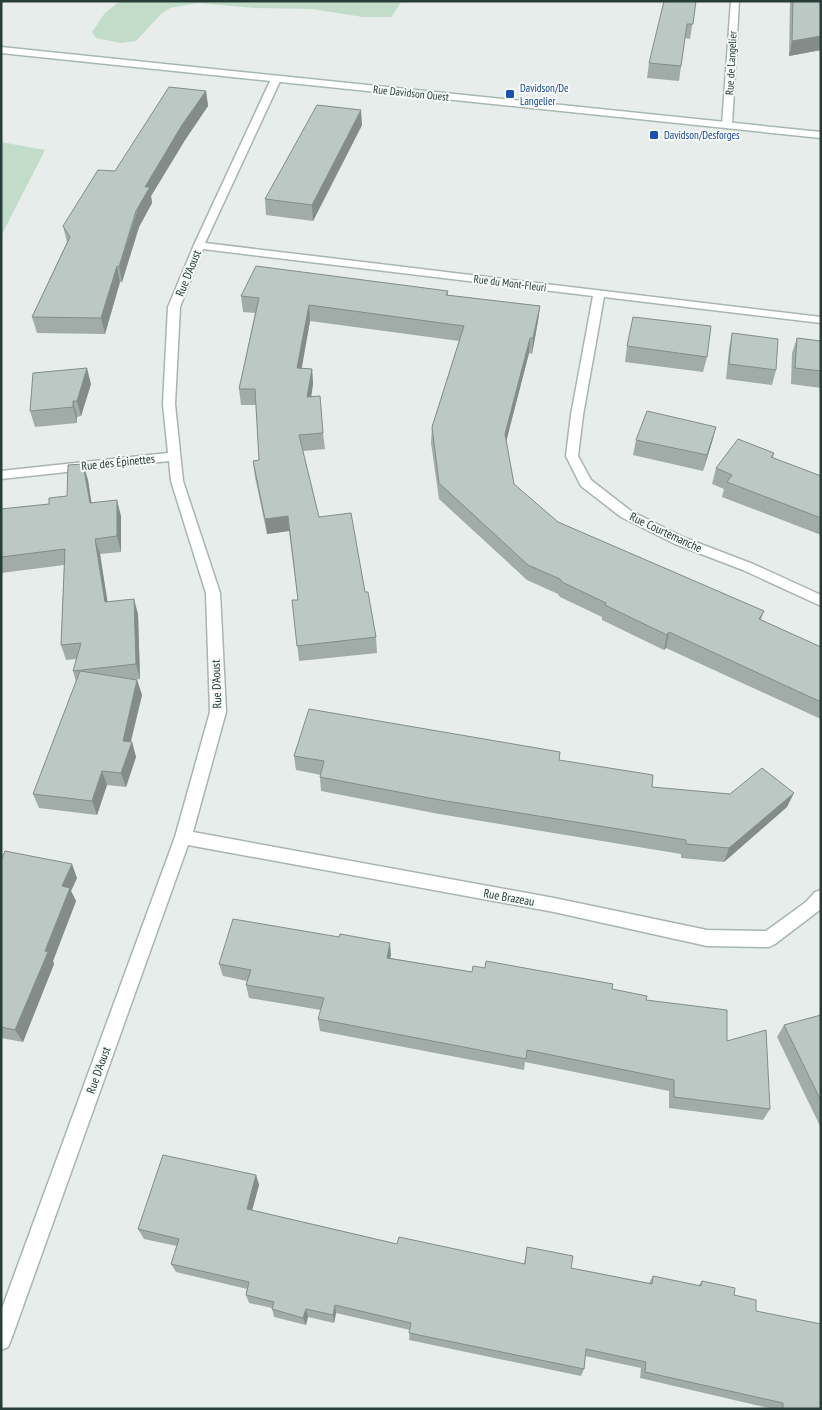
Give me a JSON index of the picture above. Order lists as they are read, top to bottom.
{
  "streets": {
    "street": [
      "Rue de Langelier",
      "Rue Davidson Ouest",
      "Rue D'Aoust",
      "Rue du Mont-Fleuri",
      "Rue des Épinettes",
      "Rue Courtemanche",
      "Rue Brazeau"
    ]
  },
  "crossings": [
    ["Rue de Langelier", "Rue Davidson Ouest"],
    ["Rue Davidson Ouest", "Rue D'Aoust"],
    ["Rue D'Aoust", "Rue du Mont-Fleuri"],
    ["Rue D'Aoust", "Rue des Épinettes"],
    ["Rue D'Aoust", "Rue Brazeau"],
    ["Rue du Mont-Fleuri", "Rue Courtemanche"]
  ],
  "places": {
    "transit": ["Davidson/De Langelier", "Davidson/Desforges"]
  }
}
